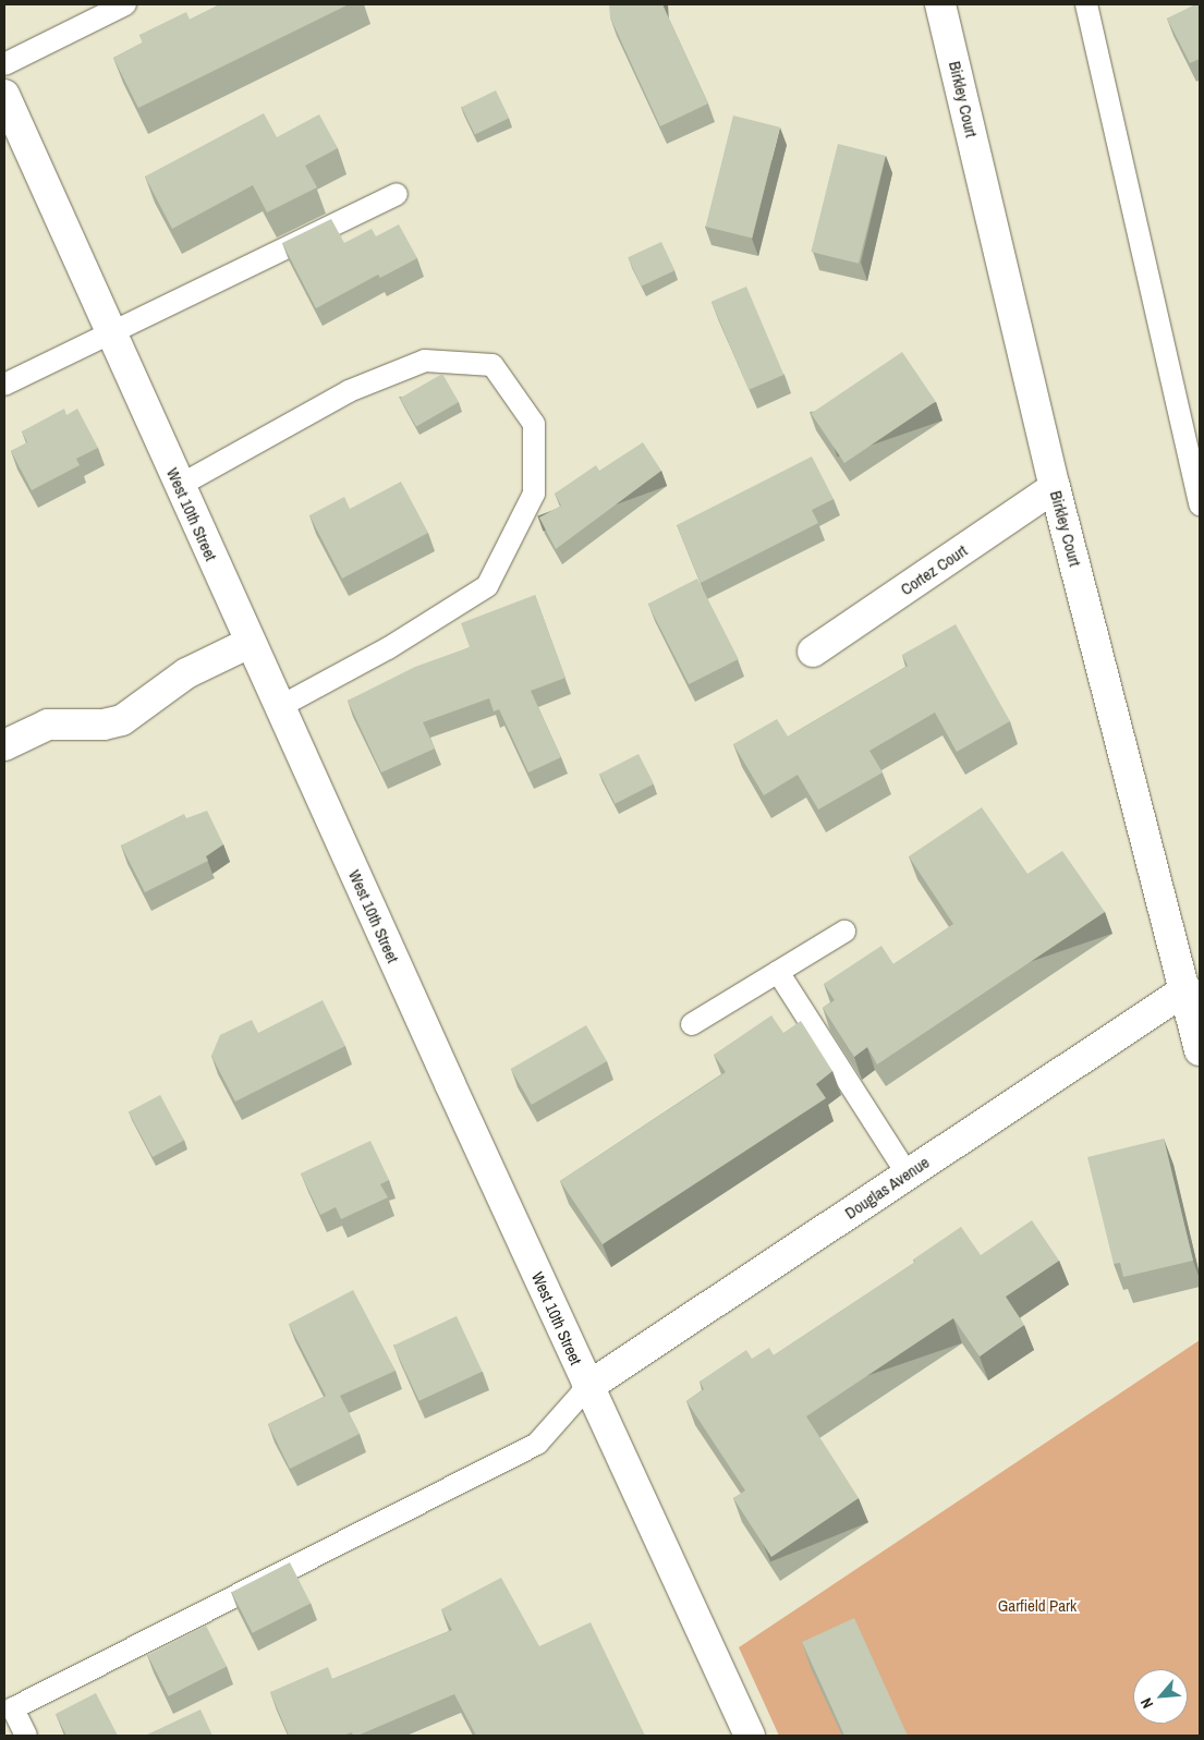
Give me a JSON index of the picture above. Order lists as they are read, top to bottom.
{
  "streets": {
    "street": [
      "Birkley Court",
      "West 10th Street",
      "Cortez Court",
      "Douglas Avenue"
    ]
  },
  "crossings": [
    ["Birkley Court", "Cortez Court"],
    ["Birkley Court", "Douglas Avenue"],
    ["West 10th Street", "Douglas Avenue"]
  ],
  "parks": ["Garfield Park"],
  "north": "bottom left"
}
